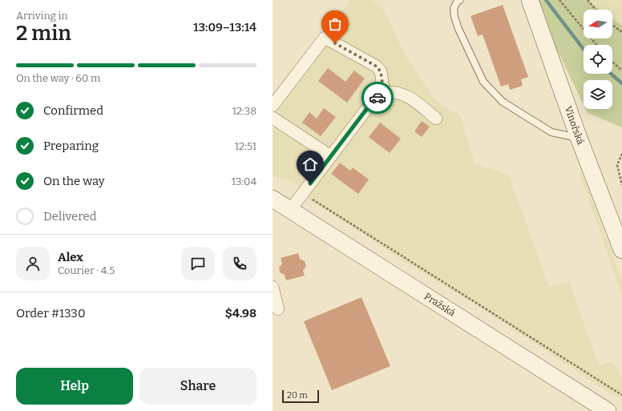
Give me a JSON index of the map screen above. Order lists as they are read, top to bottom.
{
  "streets": {
    "main road": ["Vinořská", "Pražská"]
  },
  "scale_bar": "20 m",
  "north": "left",
  "page": {
    "heading": ["2 min", "Arriving in", "13:09–13:14"],
    "panel": [
      "Alex",
      "Courier · 4.5",
      "Order #1330",
      "$4.98"
    ],
    "bar": "On the way · 60 m",
    "list": [
      ["Confirmed", "12:38"],
      ["Preparing", "12:51"],
      ["On the way", "13:04"],
      "Delivered"
    ],
    "buttons": ["Help", "Share"],
    "scale": "20 m"
  }
}
